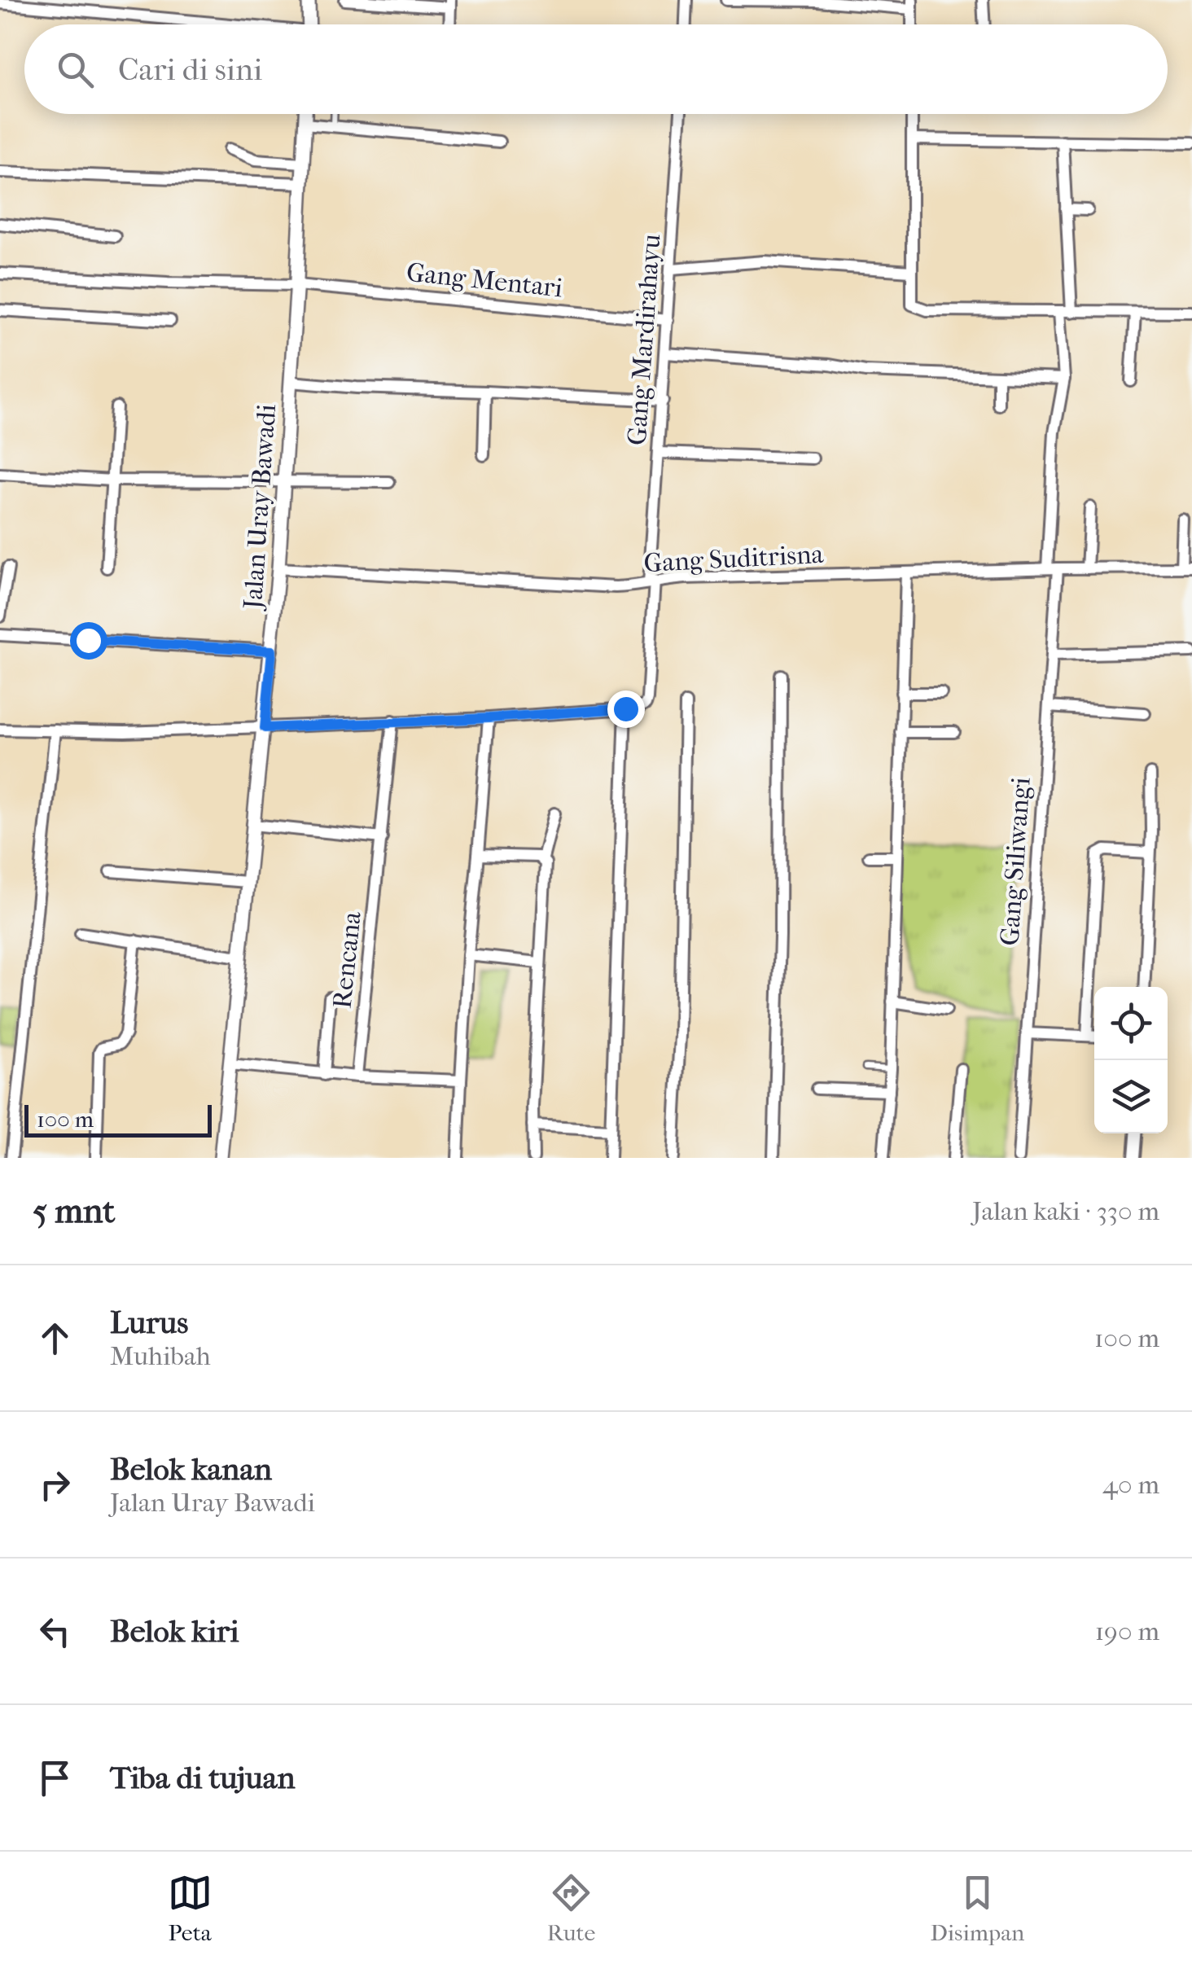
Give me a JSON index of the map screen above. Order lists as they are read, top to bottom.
{
  "streets": {
    "street": [
      "Gang Mentari",
      "Gang Mardirahayu",
      "Jalan Uray Bawadi",
      "Gang Suditrisna",
      "Gang Siliwangi",
      "Rencana"
    ]
  },
  "crossings": [
    ["Gang Mentari", "Gang Mardirahayu"],
    ["Gang Mentari", "Jalan Uray Bawadi"],
    ["Gang Mardirahayu", "Gang Suditrisna"],
    ["Jalan Uray Bawadi", "Gang Suditrisna"],
    ["Gang Suditrisna", "Gang Siliwangi"]
  ],
  "scale_bar": "100 m",
  "page": {
    "search": "Cari di sini",
    "scale": "100 m",
    "heading": ["5 mnt", "Jalan kaki · 330 m"],
    "list": [
      ["Lurus", "Muhibah", "100 m"],
      ["Belok kanan", "Jalan Uray Bawadi", "40 m"],
      ["Belok kiri", "190 m"],
      "Tiba di tujuan"
    ],
    "nav": ["Peta", "Rute", "Disimpan"]
  }
}
